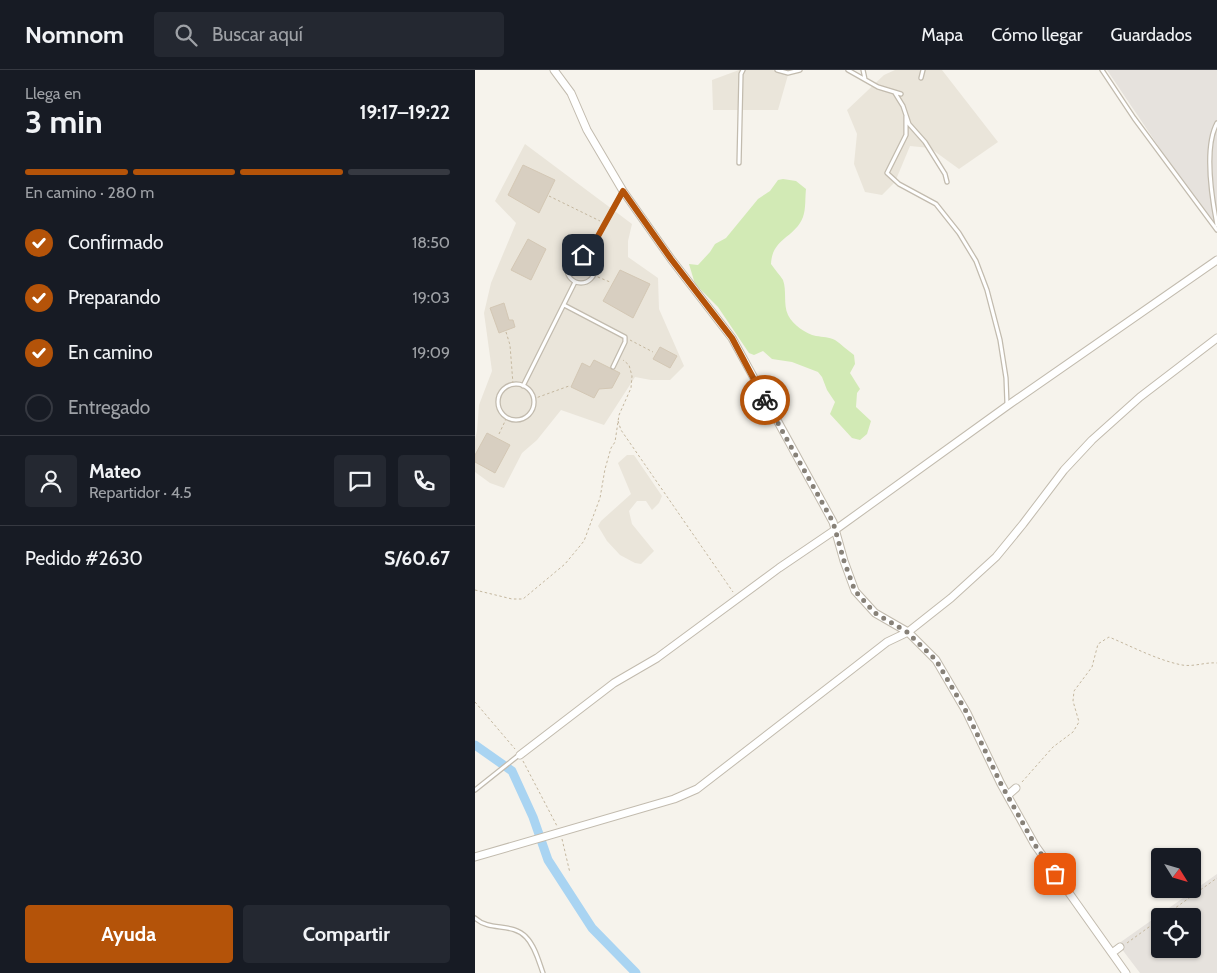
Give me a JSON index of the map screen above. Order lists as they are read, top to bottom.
{
  "north": "bottom right",
  "page": {
    "header": "Nomnom",
    "search": "Buscar aquí",
    "nav": ["Mapa", "Cómo llegar", "Guardados"],
    "heading": ["3 min", "Llega en", "19:17–19:22"],
    "panel": [
      "Mateo",
      "Repartidor · 4.5",
      "Pedido #2630",
      "S/60.67"
    ],
    "bar": "En camino · 280 m",
    "list": [
      ["Confirmado", "18:50"],
      ["Preparando", "19:03"],
      ["En camino", "19:09"],
      "Entregado"
    ],
    "buttons": ["Ayuda", "Compartir"]
  }
}
